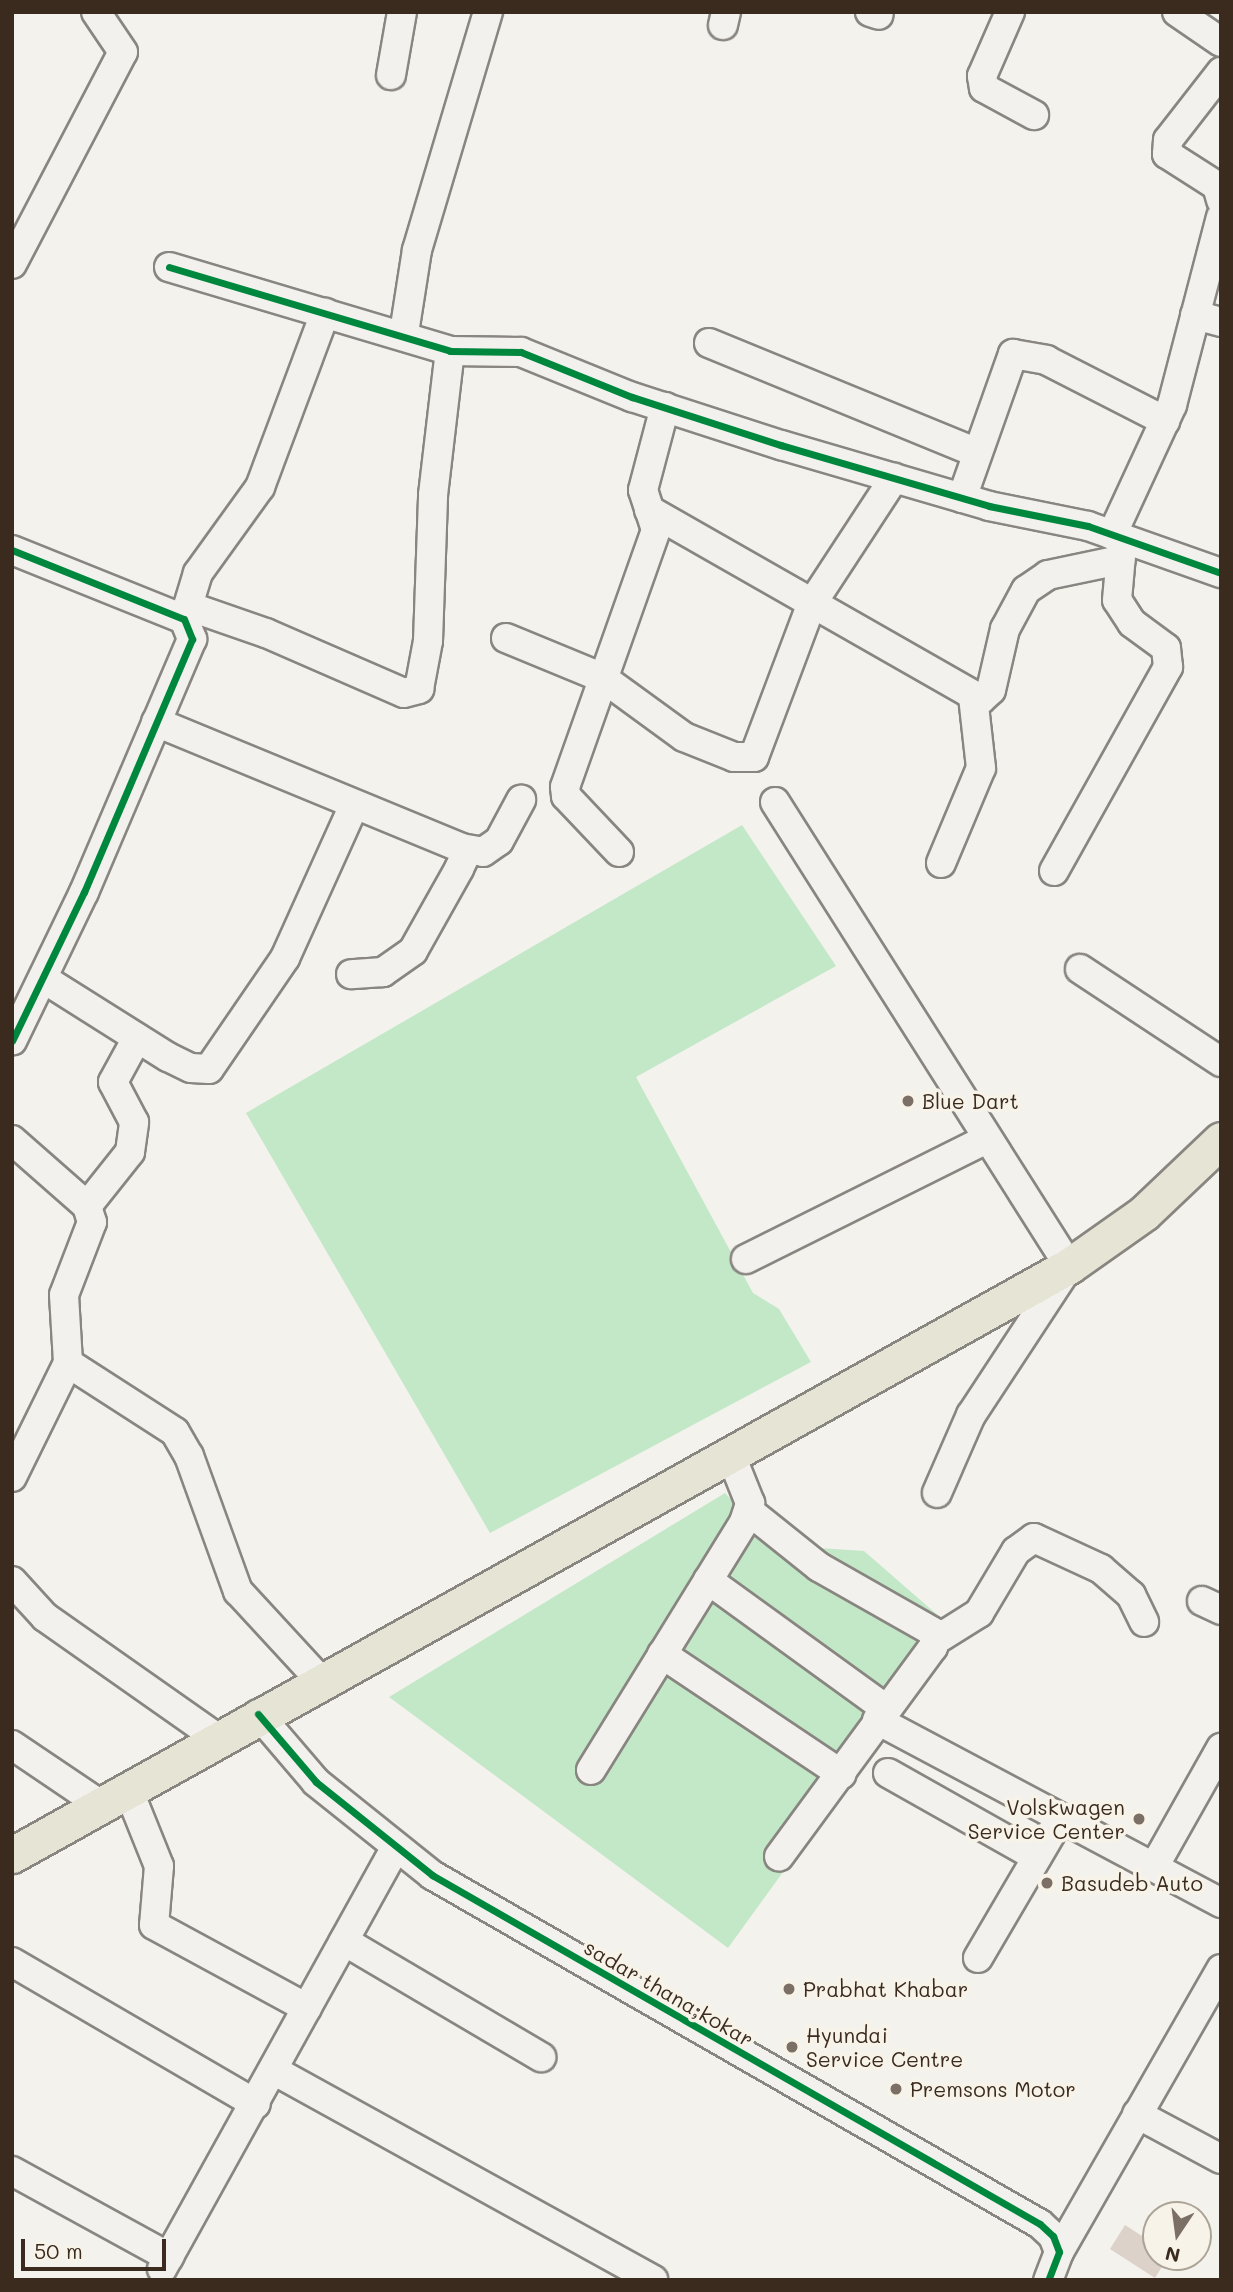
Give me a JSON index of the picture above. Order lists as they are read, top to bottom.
{
  "streets": {
    "street": ["sadar thana;kokar"]
  },
  "places": [
    "Blue Dart",
    "Volskwagen Service Center",
    "Basudeb Auto",
    "Prabhat Khabar",
    "Hyundai Service Centre",
    "Premsons Motor"
  ],
  "scale_bar": "50 m",
  "north": "bottom"
}
